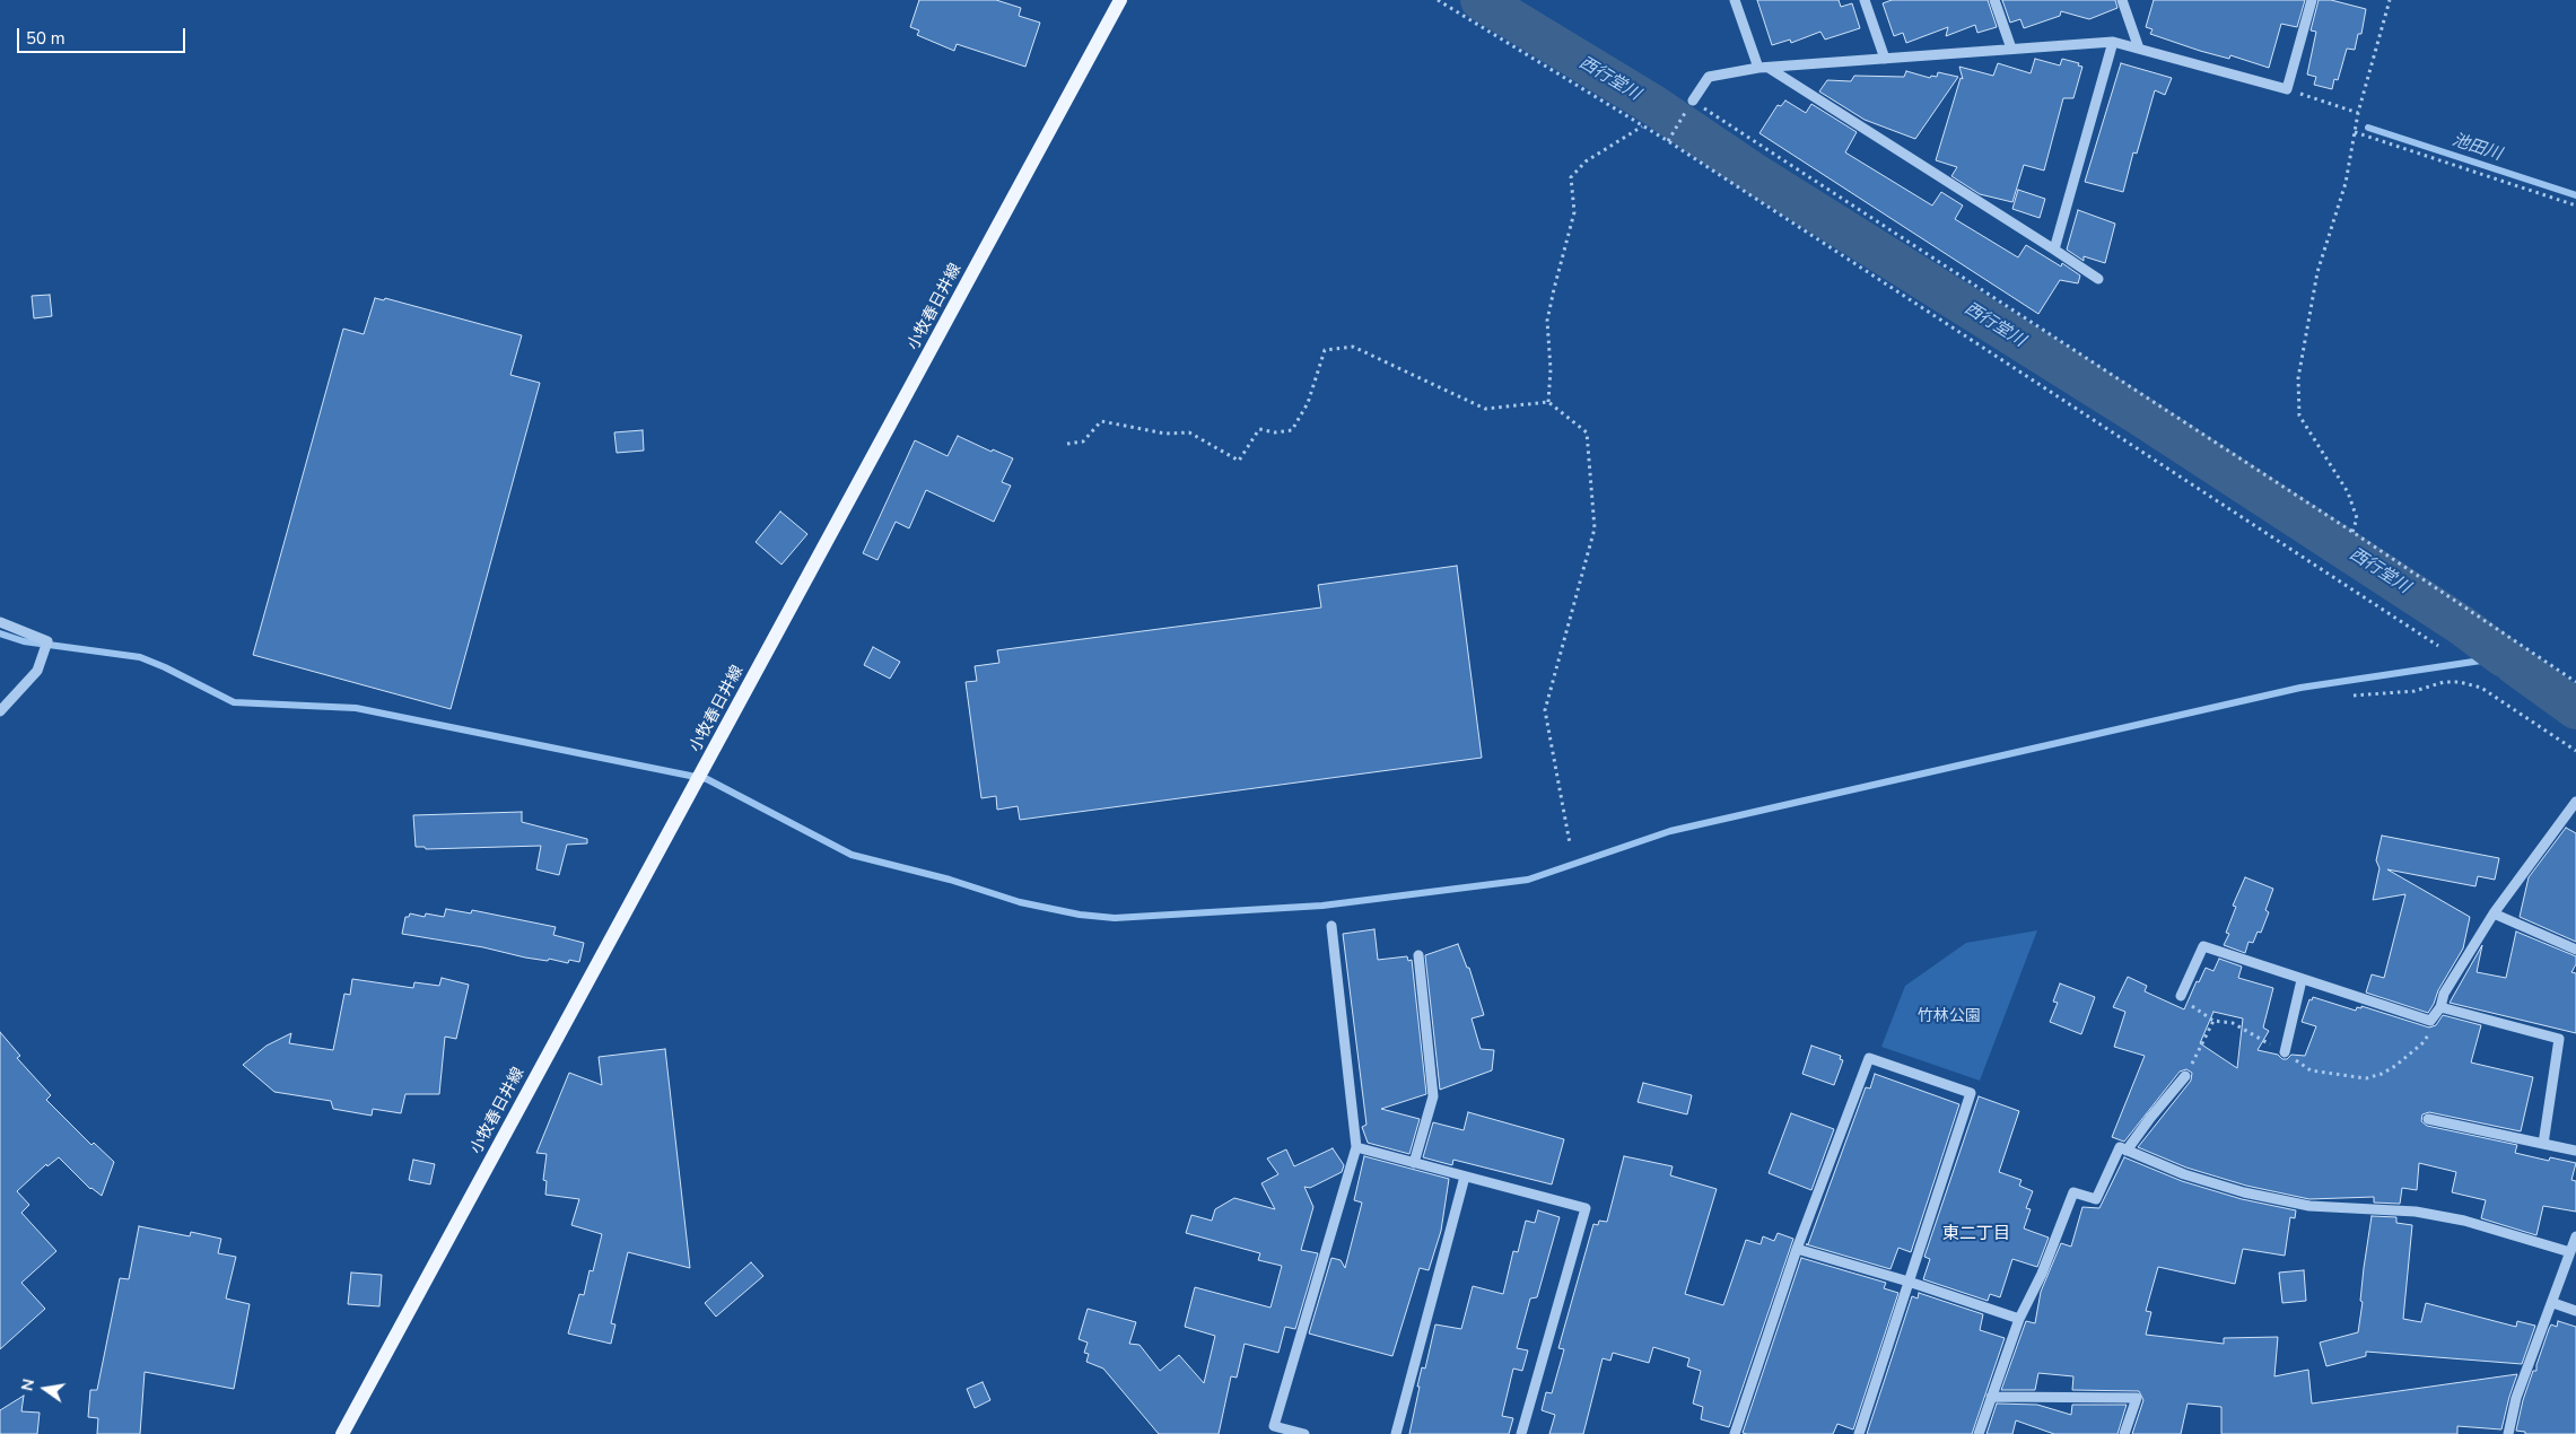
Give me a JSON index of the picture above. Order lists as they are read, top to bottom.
{
  "streets": {
    "main road": ["小牧春日井線"]
  },
  "districts": ["東二丁目"],
  "water": ["西行堂川", "池田川"],
  "parks": ["竹林公園"],
  "scale_bar": "50 m",
  "north": "left"
}
